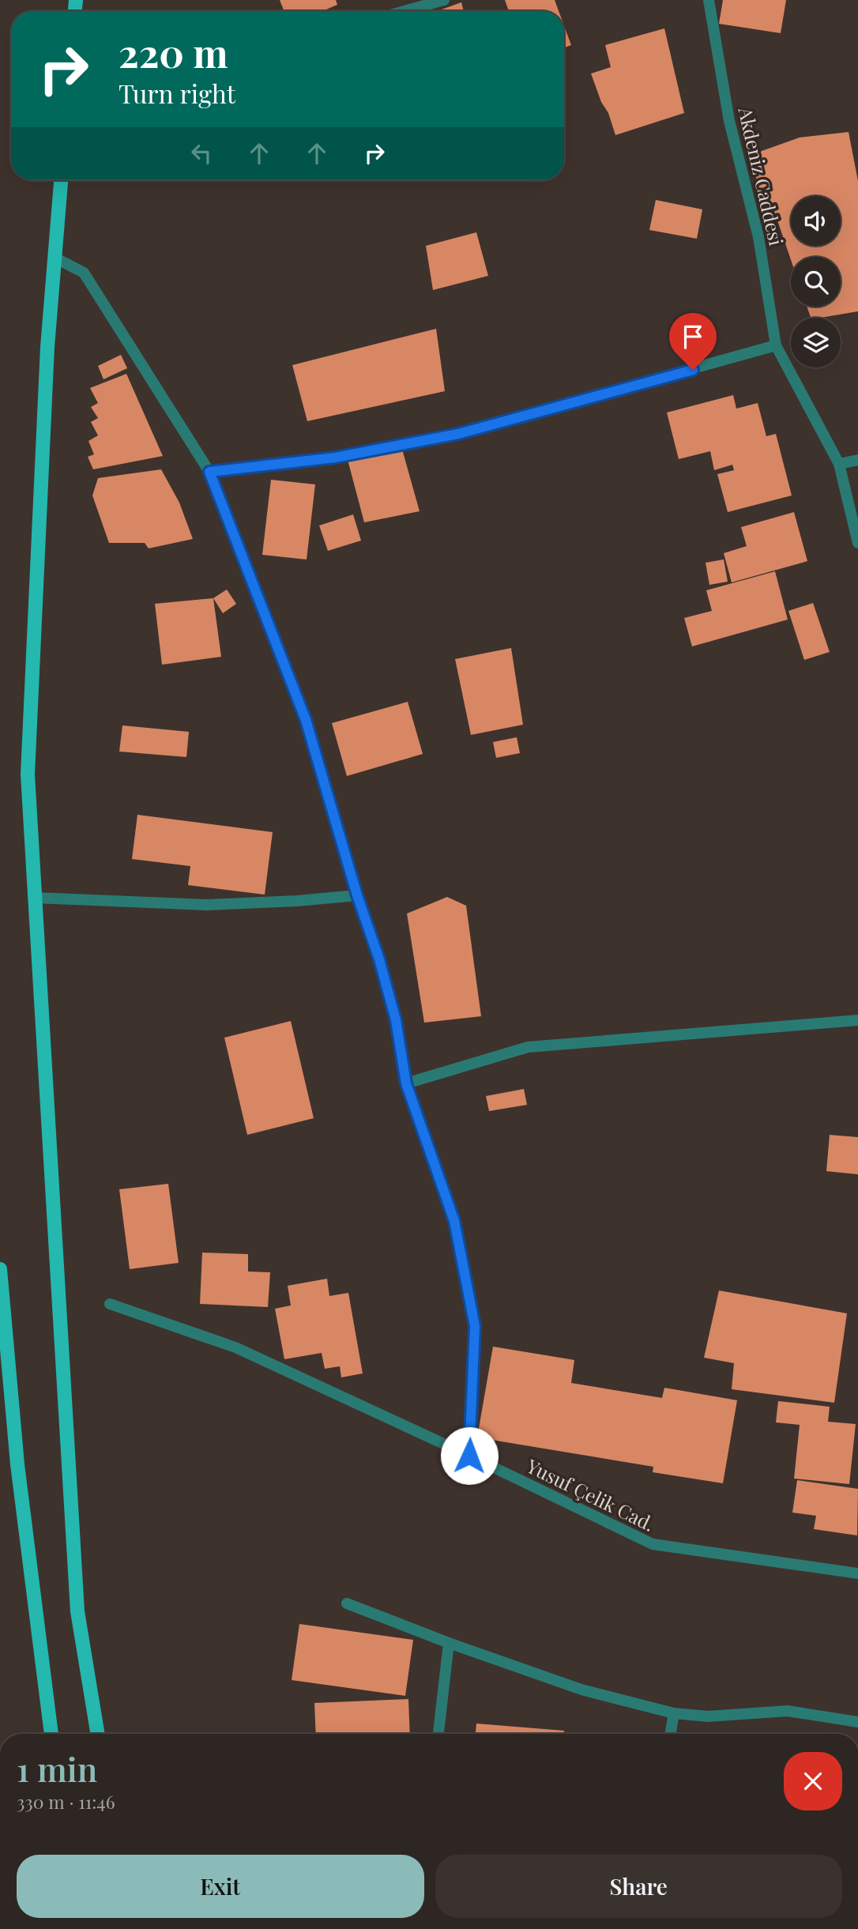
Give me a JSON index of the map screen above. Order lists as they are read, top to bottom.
{
  "streets": {
    "street": ["Akdeniz Caddesi", "Yusuf Çelik Cad."]
  },
  "page": {
    "turn": ["220 m", "Turn right"],
    "heading": ["1 min", "330 m · 11:46"],
    "buttons": ["Exit", "Share"]
  }
}
